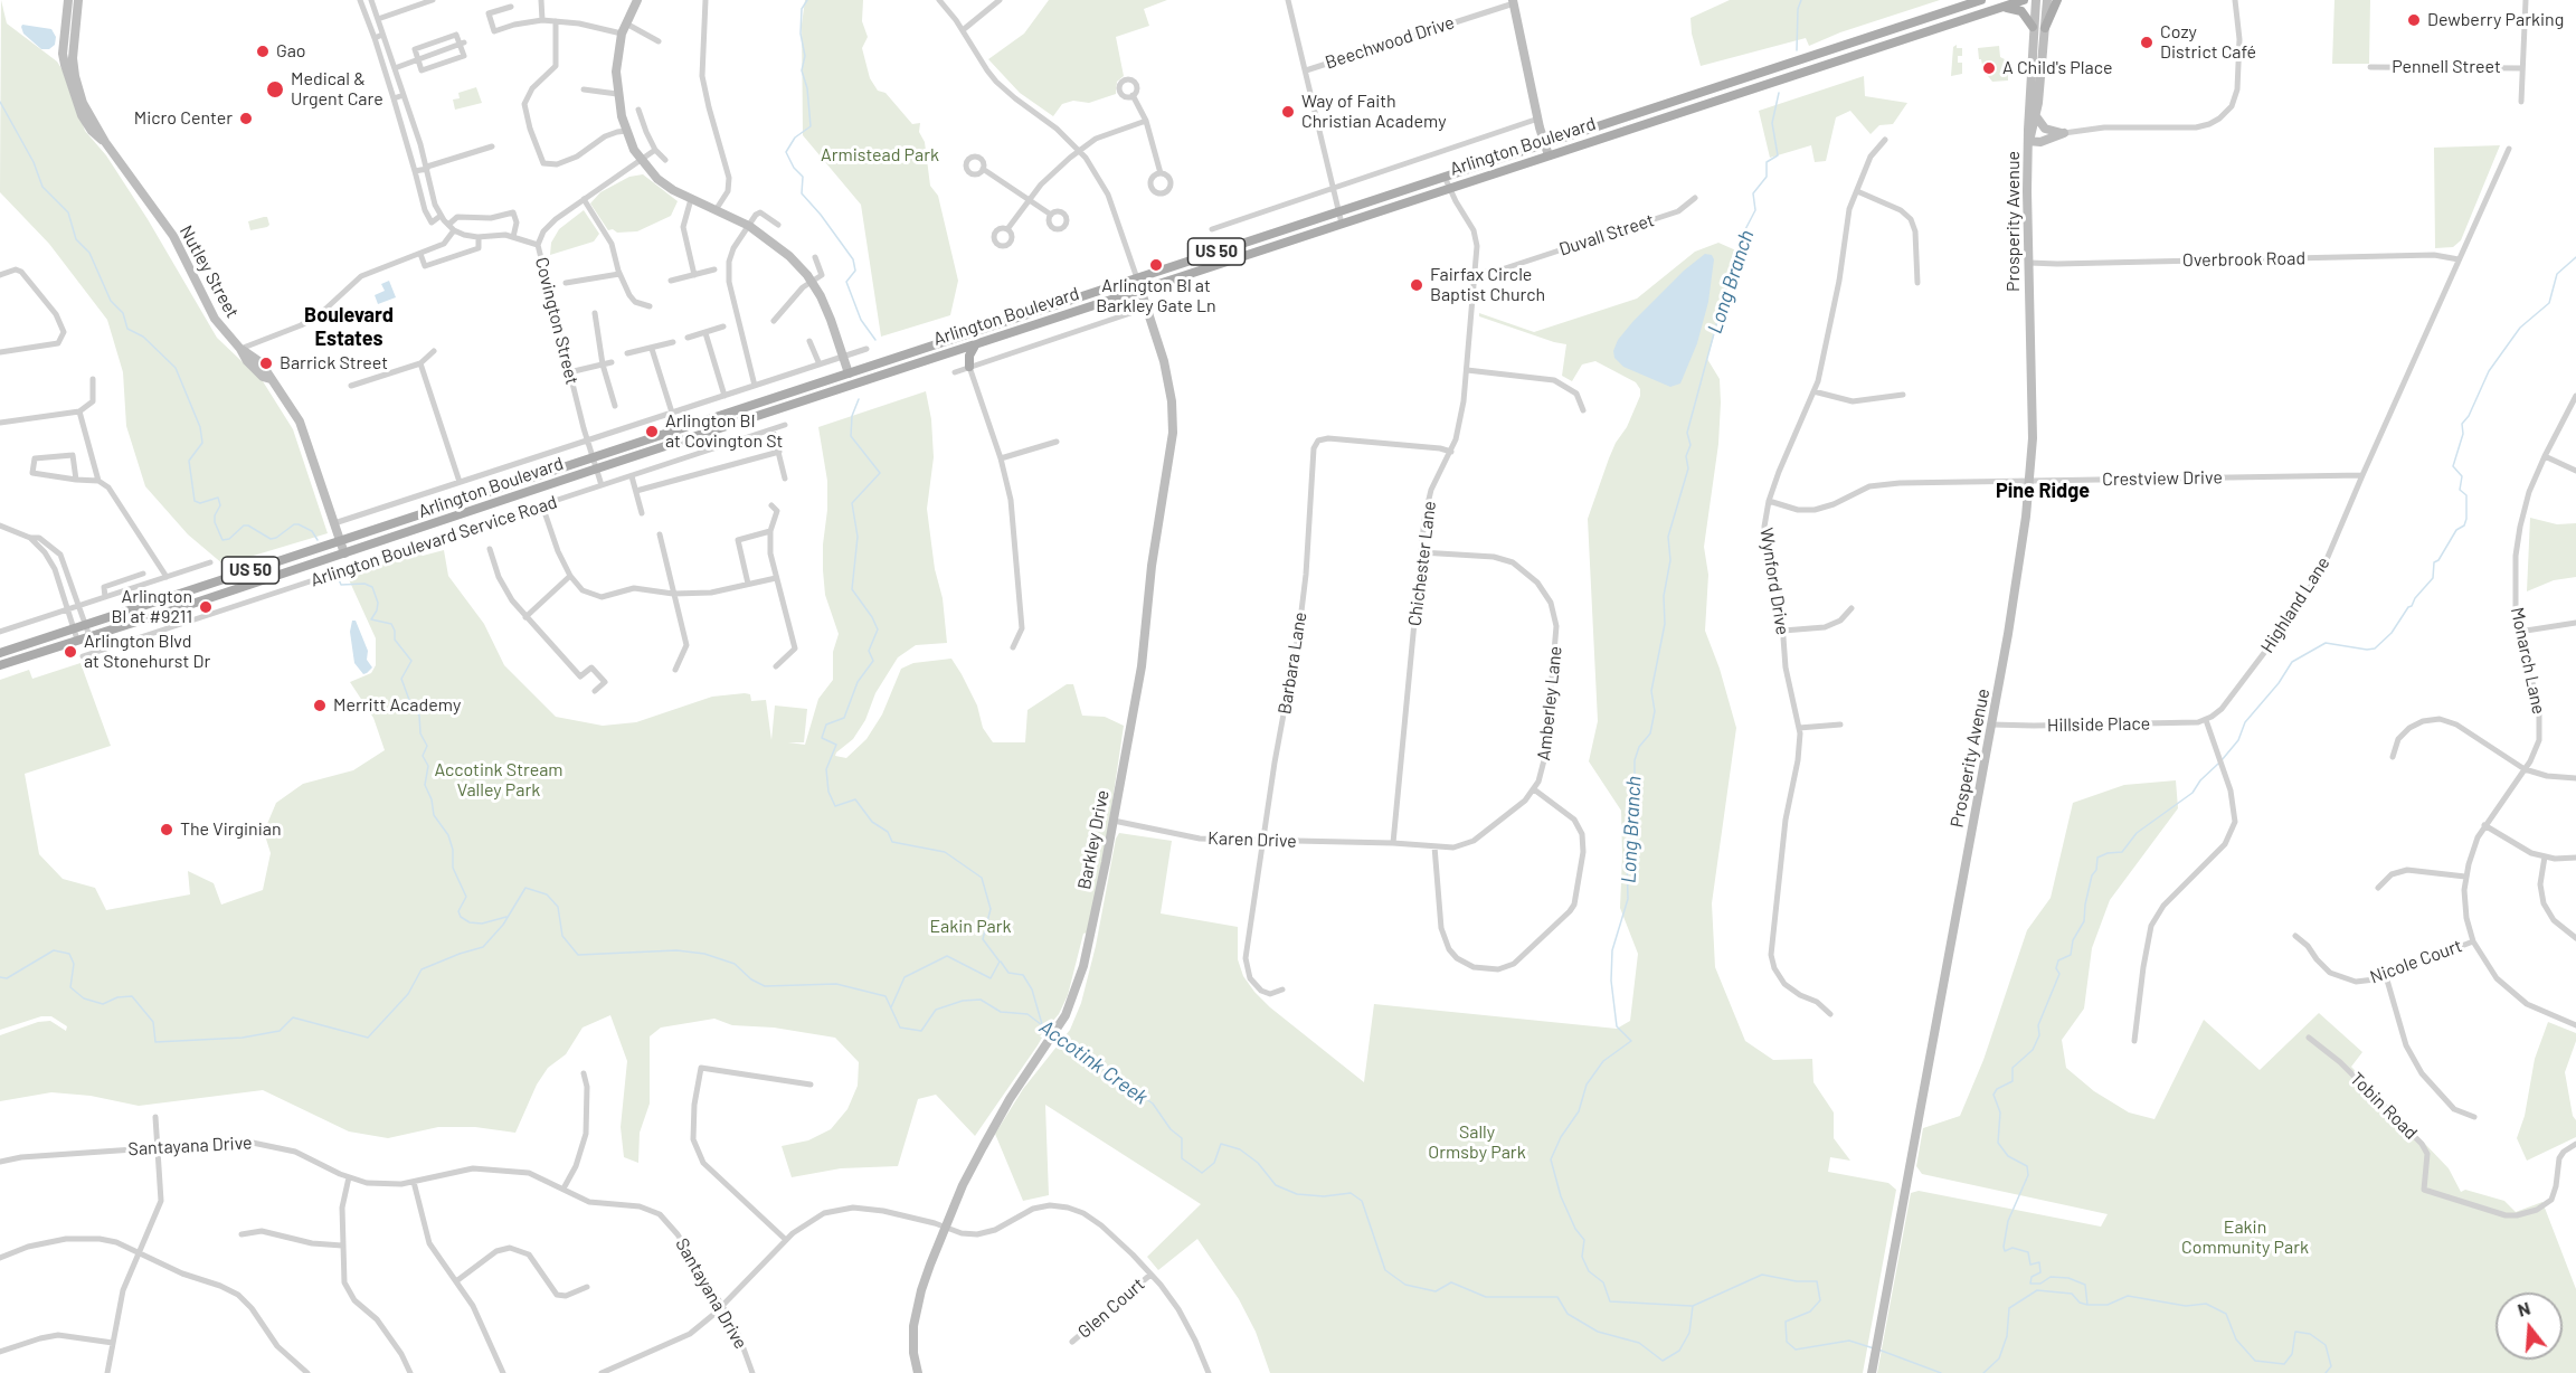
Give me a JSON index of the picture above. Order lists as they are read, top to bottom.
{
  "streets": {
    "main road": [
      "Arlington Boulevard",
      "Prosperity Avenue",
      "US 50",
      "Nutley Street",
      "Barkley Drive"
    ],
    "street": [
      "Beechwood Drive",
      "Pennell Street",
      "Duvall Street",
      "Overbrook Road",
      "Covington Street",
      "Crestview Drive",
      "Arlington Boulevard Service Road",
      "Chichester Lane",
      "Wynford Drive",
      "Highland Lane",
      "Monarch Lane",
      "Barbara Lane",
      "Amberley Lane",
      "Hillside Place",
      "Karen Drive",
      "Nicole Court",
      "Tobin Road",
      "Santayana Drive",
      "Glen Court"
    ]
  },
  "crossings": [
    ["Arlington Boulevard", "Nutley Street"],
    ["Arlington Boulevard", "Covington Street"],
    ["Arlington Boulevard", "Chichester Lane"],
    ["Arlington Boulevard", "Barkley Drive"],
    ["Prosperity Avenue", "Overbrook Road"],
    ["Prosperity Avenue", "Crestview Drive"],
    ["Prosperity Avenue", "Hillside Place"],
    ["Duvall Street", "Chichester Lane"],
    ["Overbrook Road", "Highland Lane"],
    ["Nutley Street", "Arlington Boulevard Service Road"],
    ["Covington Street", "Arlington Boulevard Service Road"],
    ["Crestview Drive", "Wynford Drive"],
    ["Crestview Drive", "Highland Lane"],
    ["Chichester Lane", "Barbara Lane"],
    ["Chichester Lane", "Amberley Lane"],
    ["Chichester Lane", "Karen Drive"],
    ["Highland Lane", "Hillside Place"],
    ["Monarch Lane", "Nicole Court"],
    ["Barbara Lane", "Karen Drive"],
    ["Amberley Lane", "Karen Drive"],
    ["Barkley Drive", "Karen Drive"]
  ],
  "districts": ["Boulevard Estates", "Pine Ridge"],
  "water": ["Long Branch", "Accotink Creek"],
  "parks": [
    "Armistead Park",
    "Accotink Stream Valley Park",
    "Eakin Park",
    "Sally Ormsby Park",
    "Eakin Community Park"
  ],
  "places": [
    "Dewberry Parking",
    "Cozy District Café",
    "Gao",
    "A Child's Place",
    "Medical & Urgent Care",
    "Way of Faith Christian Academy",
    "Micro Center",
    "Arlington Bl at Barkley Gate Ln",
    "Fairfax Circle Baptist Church",
    "Barrick Street",
    "Arlington Bl at Covington St",
    "Arlington Bl at #9211",
    "Arlington Blvd at Stonehurst Dr",
    "Merritt Academy",
    "The Virginian"
  ],
  "north": "top"
}
